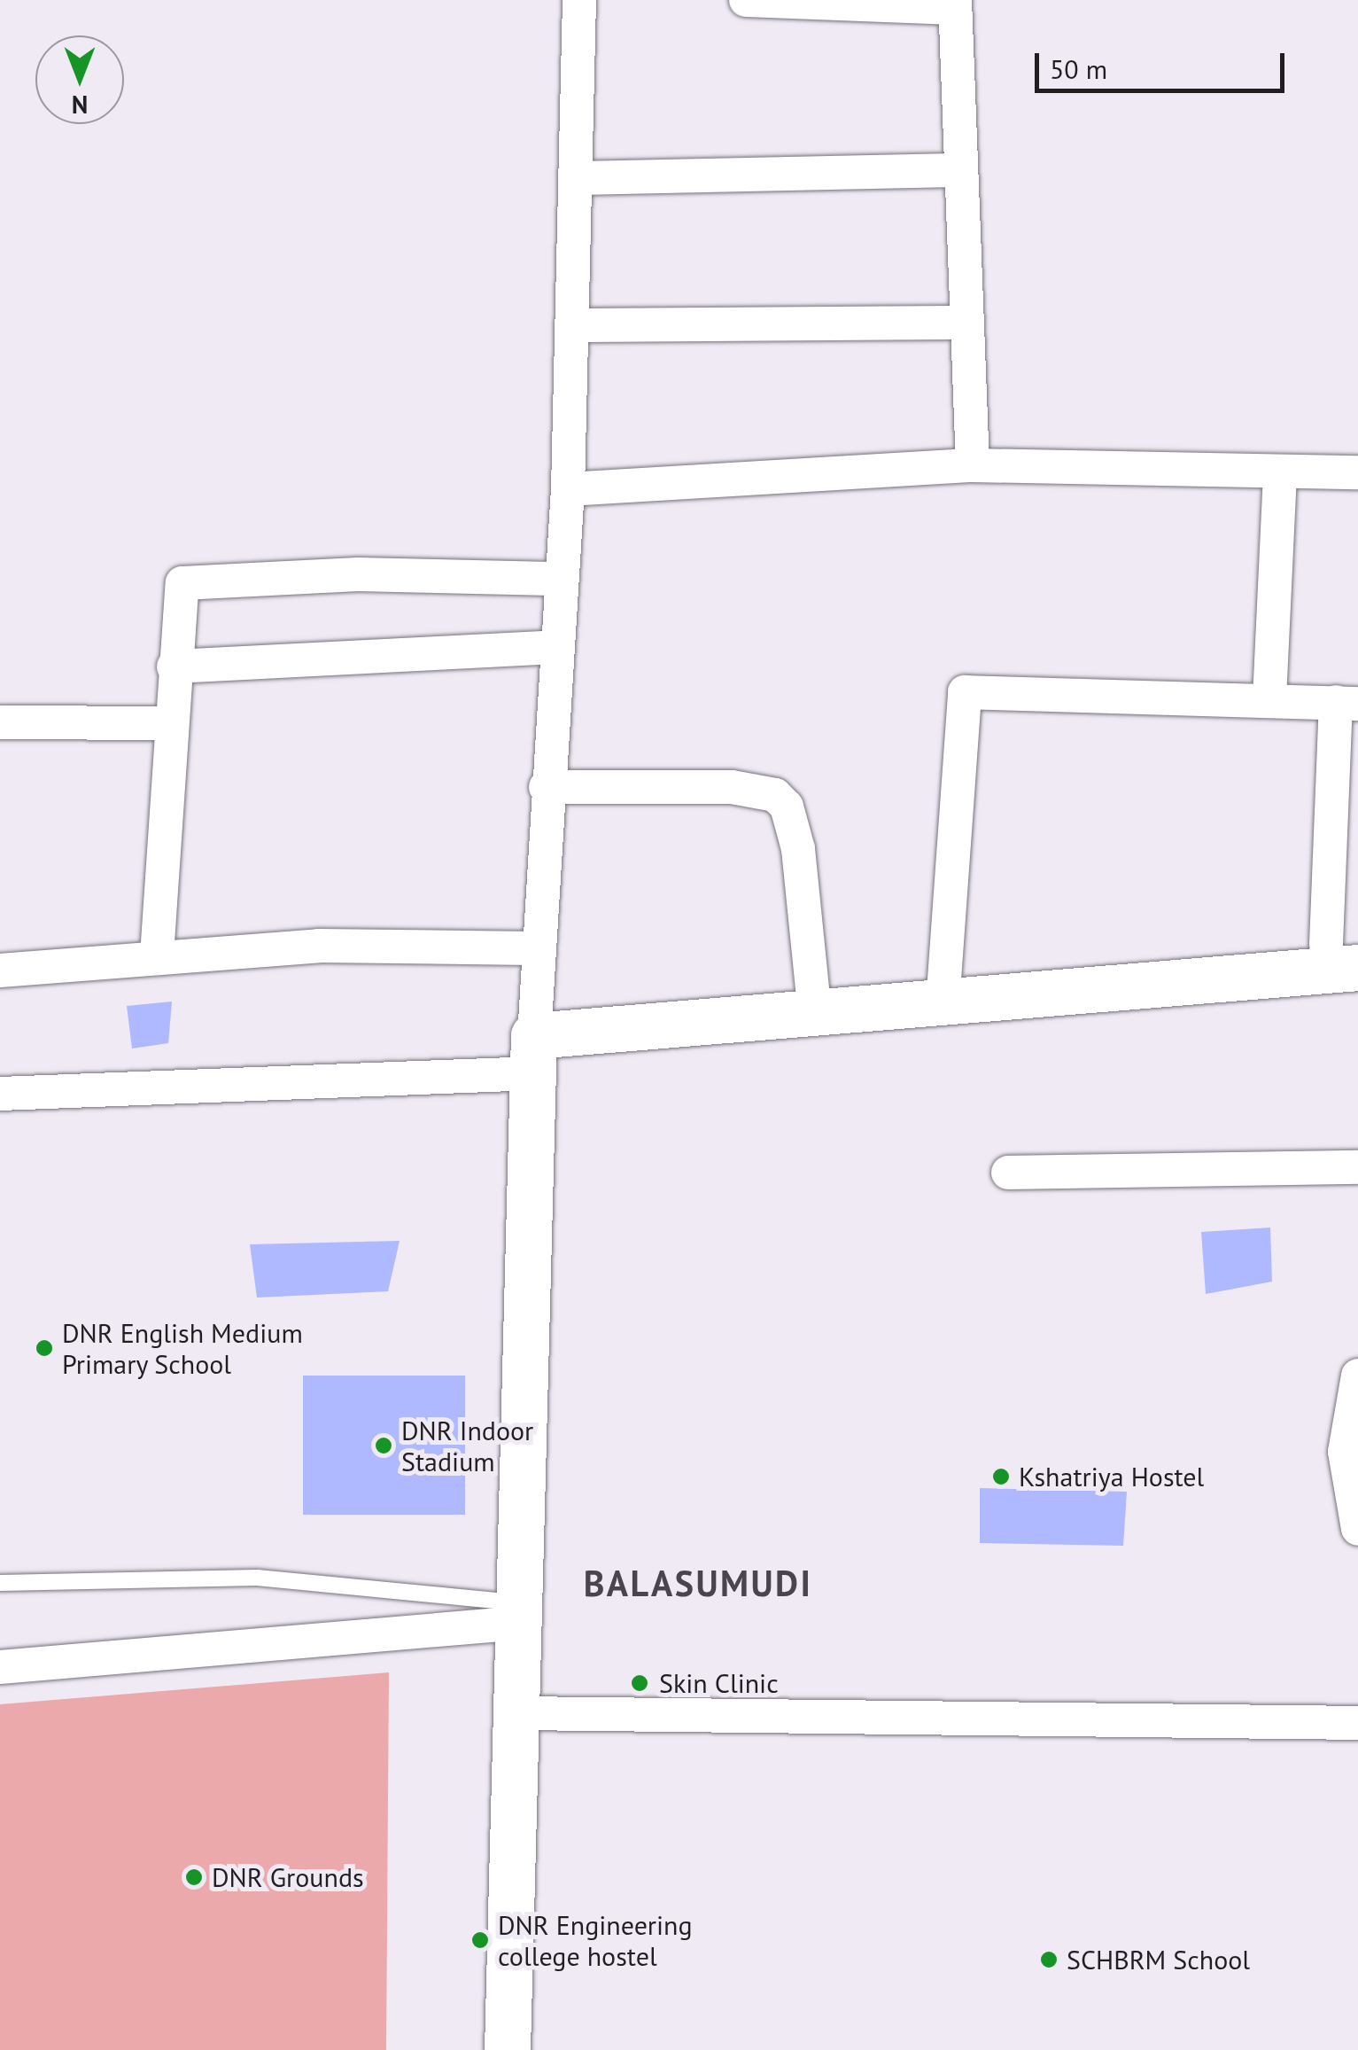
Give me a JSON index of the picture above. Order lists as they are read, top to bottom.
{
  "districts": ["BALASUMUDI"],
  "places": [
    "DNR English Medium Primary School",
    "DNR Indoor Stadium",
    "Kshatriya Hostel",
    "Skin Clinic",
    "DNR Grounds",
    "DNR Engineering college hostel",
    "SCHBRM School"
  ],
  "scale_bar": "50 m",
  "north": "bottom"
}
